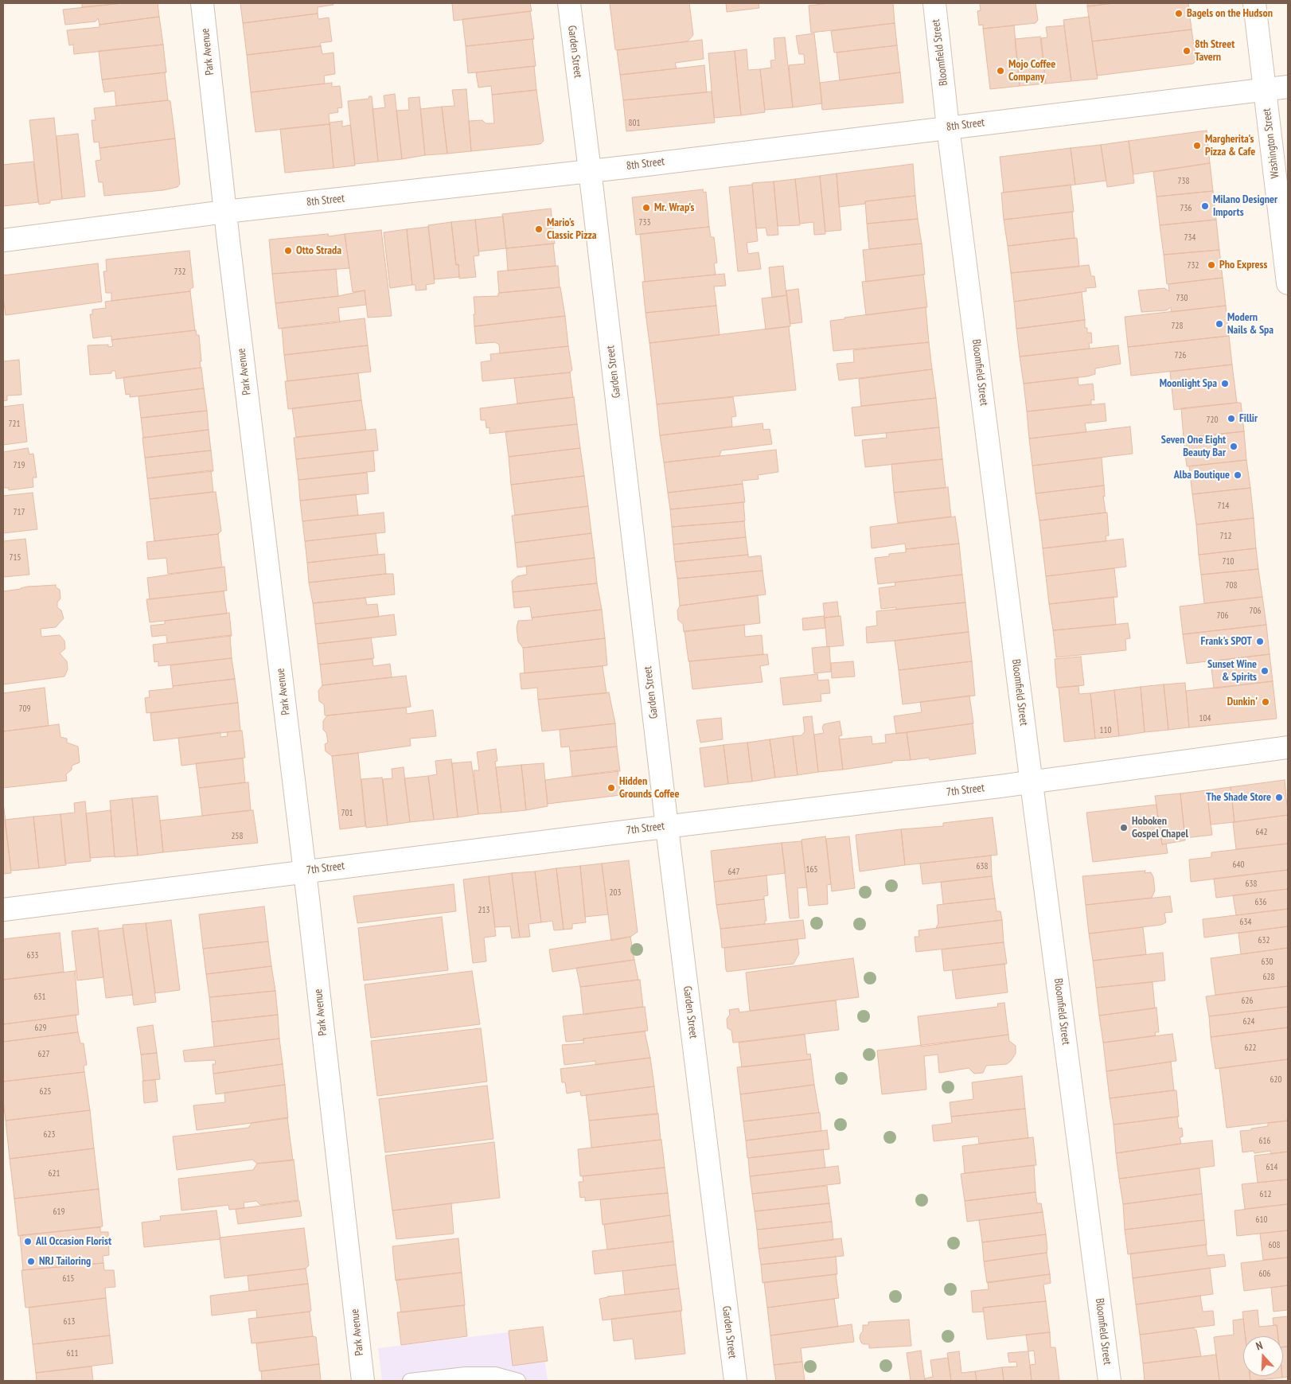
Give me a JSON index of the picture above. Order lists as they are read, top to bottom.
{
  "streets": {
    "street": [
      "Park Avenue",
      "Garden Street",
      "Bloomfield Street",
      "8th Street",
      "Washington Street",
      "7th Street"
    ]
  },
  "crossings": [
    ["Park Avenue", "8th Street"],
    ["Park Avenue", "7th Street"],
    ["Garden Street", "8th Street"],
    ["Garden Street", "7th Street"],
    ["Bloomfield Street", "8th Street"],
    ["Bloomfield Street", "7th Street"],
    ["8th Street", "Washington Street"]
  ],
  "places": [
    "Bagels on the Hudson",
    "8th Street Tavern",
    "Mojo Coffee Company",
    "Margherita's Pizza & Cafe",
    "Milano Designer Imports",
    "Mr. Wrap's",
    "Mario's Classic Pizza",
    "Otto Strada",
    "Pho Express",
    "Modern Nails & Spa",
    "Moonlight Spa",
    "Fillir",
    "Seven One Eight Beauty Bar",
    "Alba Boutique",
    "Frank's SPOT",
    "Sunset Wine & Spirits",
    "Dunkin'",
    "Hidden Grounds Coffee",
    "The Shade Store",
    "Hoboken Gospel Chapel",
    "All Occasion Florist",
    "NRJ Tailoring"
  ],
  "house_numbers": [
    "801",
    "738",
    "736",
    "733",
    "734",
    "732",
    "732",
    "730",
    "728",
    "726",
    "720",
    "721",
    "719",
    "714",
    "717",
    "712",
    "715",
    "710",
    "708",
    "706",
    "706",
    "709",
    "104",
    "110",
    "701",
    "642",
    "258",
    "640",
    "638",
    "165",
    "647",
    "638",
    "203",
    "636",
    "213",
    "634",
    "632",
    "633",
    "630",
    "628",
    "631",
    "626",
    "624",
    "629",
    "622",
    "627",
    "620",
    "625",
    "623",
    "616",
    "614",
    "621",
    "612",
    "619",
    "610",
    "608",
    "606",
    "615",
    "613",
    "611"
  ],
  "north": "top"
}
